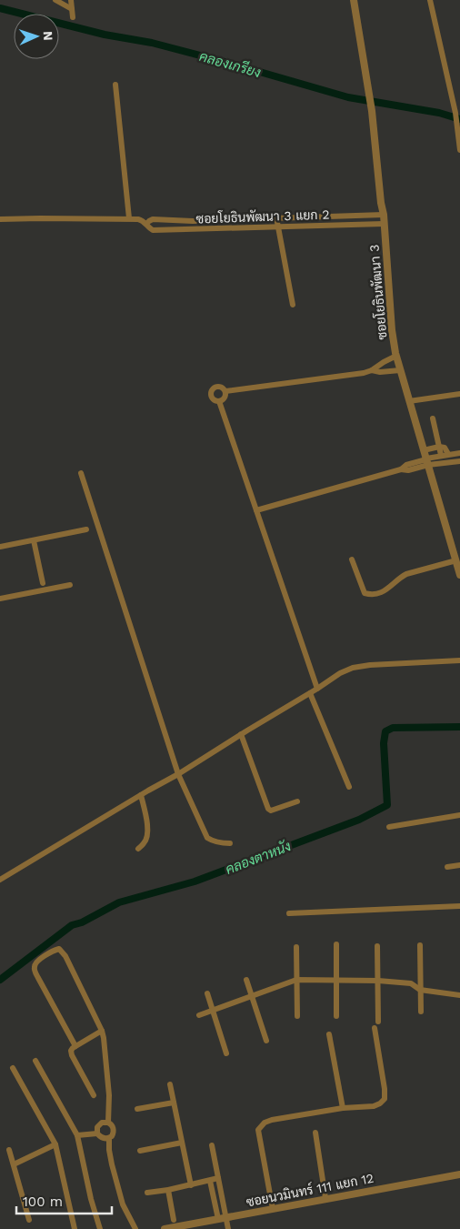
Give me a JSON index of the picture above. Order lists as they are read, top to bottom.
{
  "streets": {
    "street": ["ซอยโยธินพัฒนา 3 แยก 2", "ซอยโยธินพัฒนา 3", "ซอยนวมินทร์ 111 แยก 12"]
  },
  "crossings": [
    ["ซอยโยธินพัฒนา 3 แยก 2", "ซอยโยธินพัฒนา 3"]
  ],
  "water": ["คลองเกรียง", "คลองตาหนัง"],
  "scale_bar": "100 m",
  "north": "right"
}
